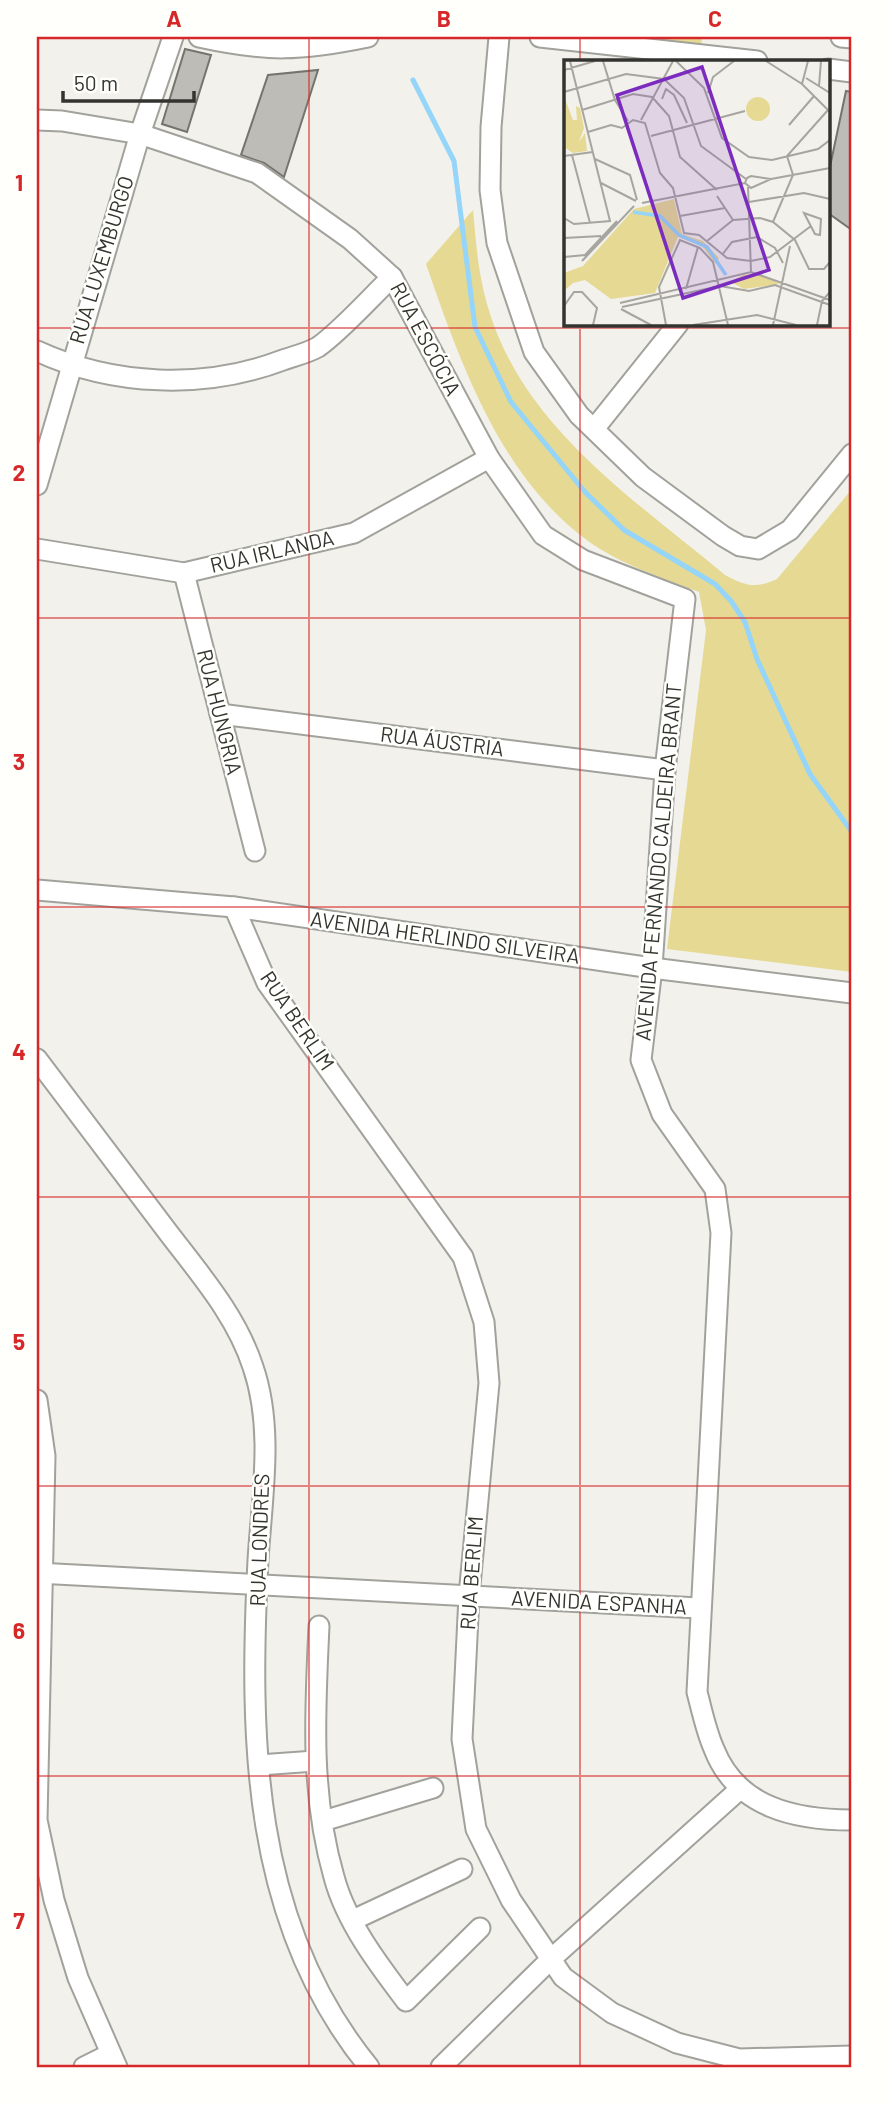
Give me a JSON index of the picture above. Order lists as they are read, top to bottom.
{
  "streets": {
    "street": [
      "RUA LUXEMBURGO",
      "RUA ESCÓCIA",
      "RUA IRLANDA",
      "RUA HUNGRIA",
      "RUA ÁUSTRIA",
      "AVENIDA FERNANDO CALDEIRA BRANT",
      "AVENIDA HERLINDO SILVEIRA",
      "RUA BERLIM",
      "RUA LONDRES",
      "AVENIDA ESPANHA"
    ]
  },
  "crossings": [
    ["RUA LUXEMBURGO", "RUA ESCÓCIA"],
    ["RUA ESCÓCIA", "RUA IRLANDA"],
    ["RUA ESCÓCIA", "AVENIDA FERNANDO CALDEIRA BRANT"],
    ["RUA IRLANDA", "RUA HUNGRIA"],
    ["RUA HUNGRIA", "RUA ÁUSTRIA"],
    ["RUA ÁUSTRIA", "AVENIDA FERNANDO CALDEIRA BRANT"],
    ["AVENIDA FERNANDO CALDEIRA BRANT", "AVENIDA HERLINDO SILVEIRA"],
    ["AVENIDA FERNANDO CALDEIRA BRANT", "AVENIDA ESPANHA"],
    ["AVENIDA HERLINDO SILVEIRA", "RUA BERLIM"],
    ["RUA BERLIM", "AVENIDA ESPANHA"],
    ["RUA LONDRES", "AVENIDA ESPANHA"]
  ],
  "scale_bar": "50 m",
  "grid": {
    "columns": ["A", "B", "C"],
    "rows": [
      "1",
      "2",
      "3",
      "4",
      "5",
      "6",
      "7"
    ]
  }
}
